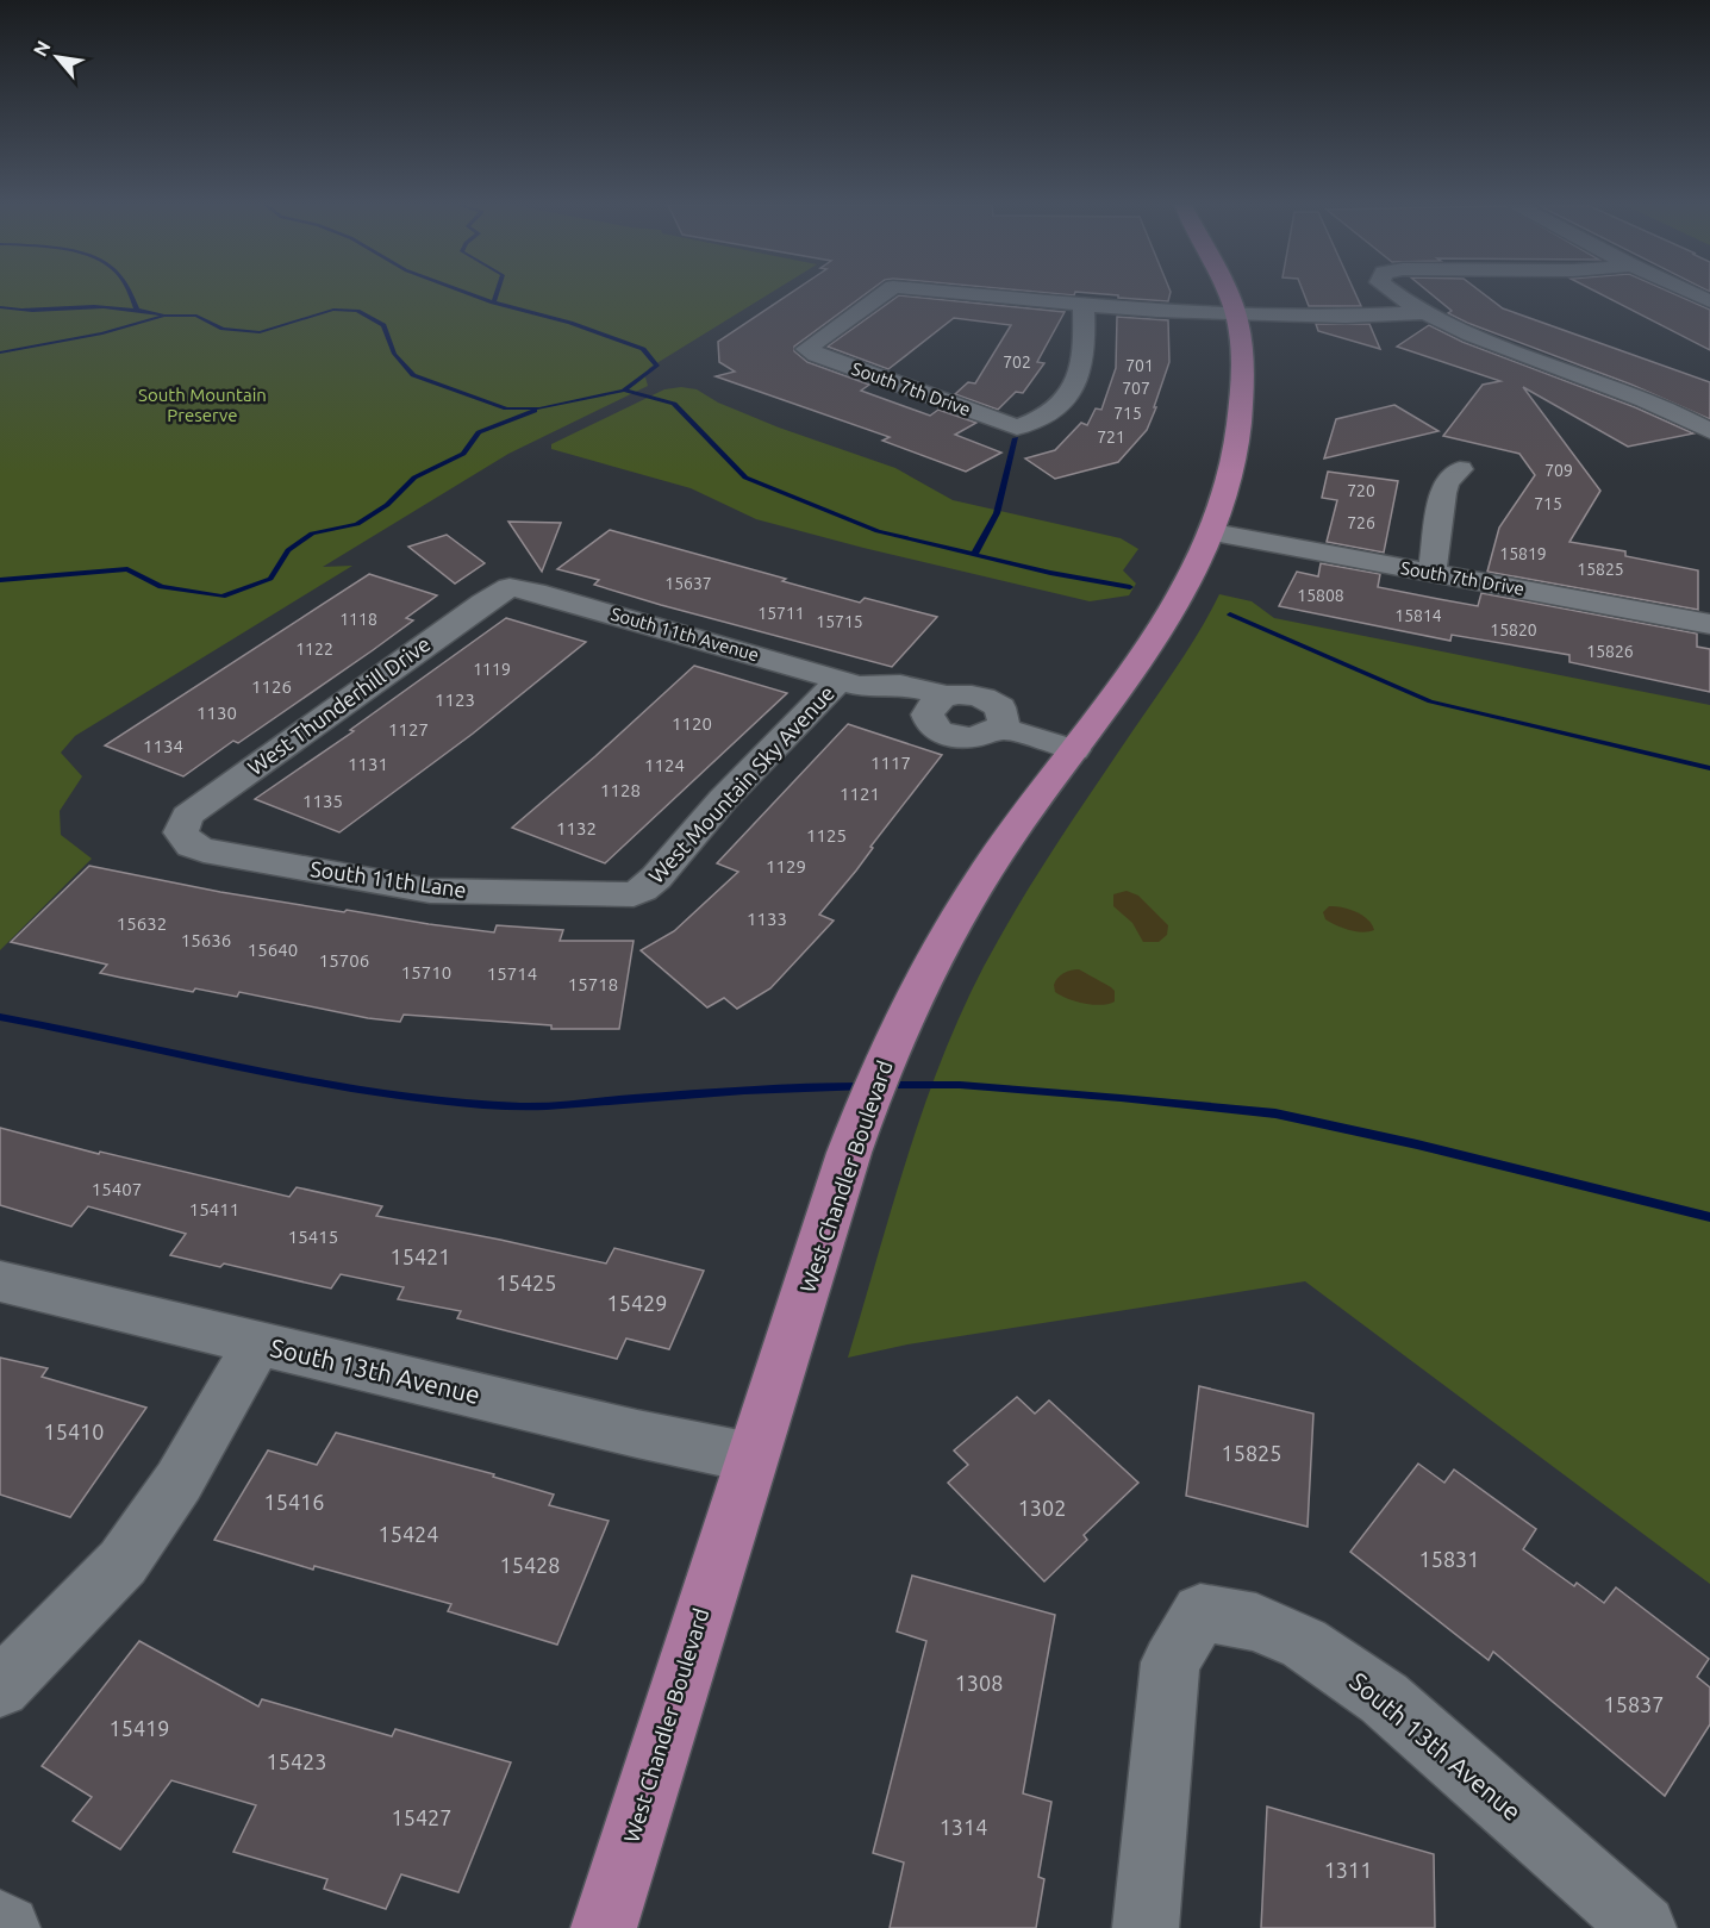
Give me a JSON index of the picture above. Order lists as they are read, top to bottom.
{
  "streets": {
    "main road": ["West Chandler Boulevard"],
    "street": [
      "South 7th Drive",
      "South 11th Avenue",
      "West Thunderhill Drive",
      "West Mountain Sky Avenue",
      "South 11th Lane",
      "South 13th Avenue"
    ]
  },
  "crossings": [
    ["South 7th Drive", "West Chandler Boulevard"],
    ["South 11th Avenue", "West Thunderhill Drive"],
    ["South 11th Avenue", "West Mountain Sky Avenue"],
    ["South 11th Avenue", "West Chandler Boulevard"],
    ["West Thunderhill Drive", "South 11th Lane"],
    ["West Mountain Sky Avenue", "South 11th Lane"],
    ["West Chandler Boulevard", "South 13th Avenue"]
  ],
  "parks": ["South Mountain Preserve"],
  "house_numbers": [
    "702",
    "701",
    "707",
    "715",
    "721",
    "709",
    "720",
    "715",
    "726",
    "15819",
    "15825",
    "15637",
    "15808",
    "15711",
    "15814",
    "1118",
    "15715",
    "15820",
    "1122",
    "15826",
    "1119",
    "1126",
    "1123",
    "1130",
    "1120",
    "1127",
    "1134",
    "1117",
    "1131",
    "1124",
    "1128",
    "1121",
    "1135",
    "1132",
    "1125",
    "1129",
    "1133",
    "15632",
    "15636",
    "15640",
    "15706",
    "15710",
    "15714",
    "15718",
    "15407",
    "15411",
    "15415",
    "15421",
    "15425",
    "15429",
    "15410",
    "15825",
    "15416",
    "1302",
    "15424",
    "15831",
    "15428",
    "1308",
    "15837",
    "15419",
    "15423",
    "15427",
    "1314",
    "1311"
  ],
  "north": "top left"
}
